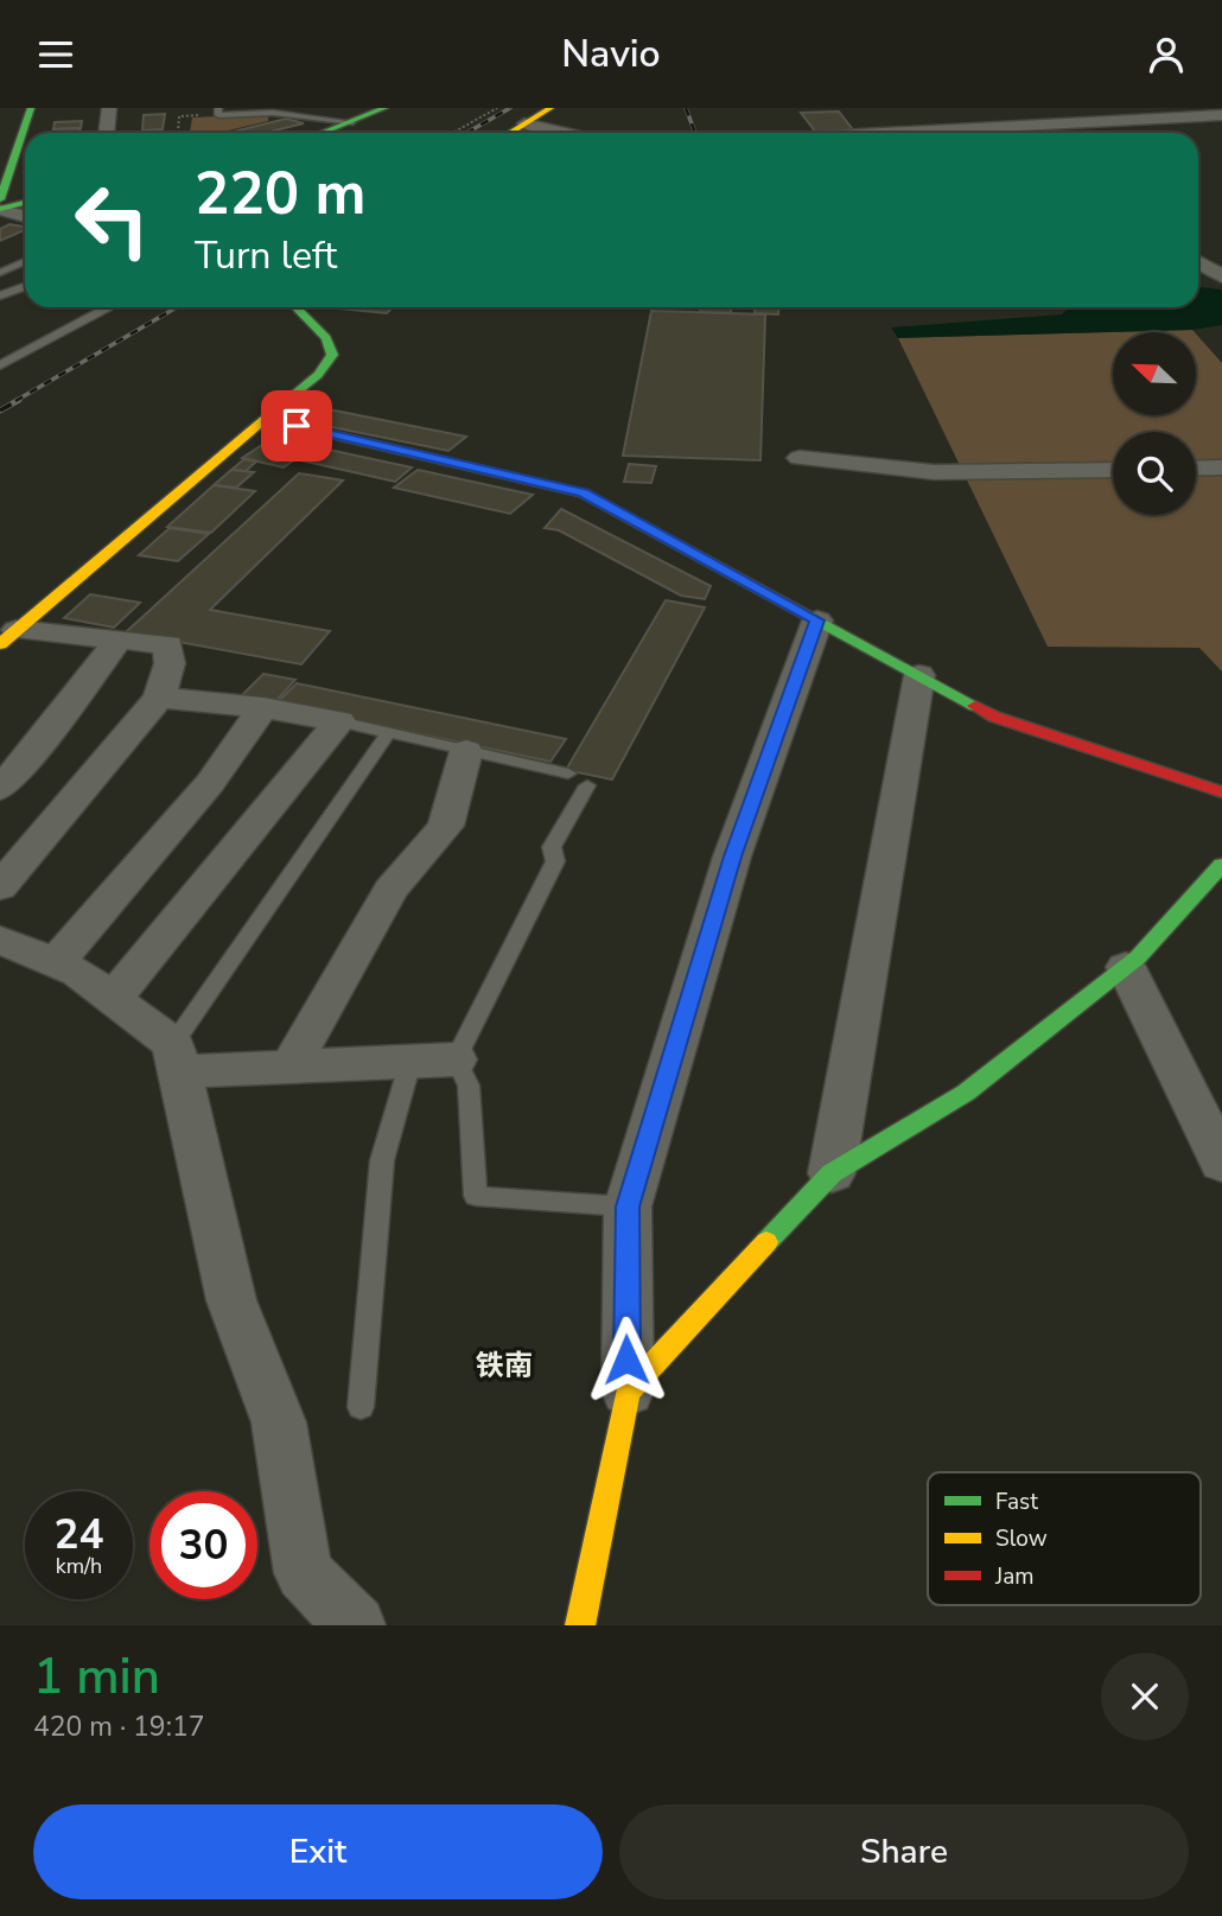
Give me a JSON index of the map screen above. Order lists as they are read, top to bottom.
{
  "districts": ["铁南"],
  "legend": ["Fast", "Slow", "Jam"],
  "north": "top left",
  "page": {
    "header": "Navio",
    "turn": ["220 m", "Turn left"],
    "speed": "24 km/h",
    "limit": "30",
    "heading": ["1 min", "420 m · 19:17"],
    "buttons": ["Exit", "Share"]
  }
}
